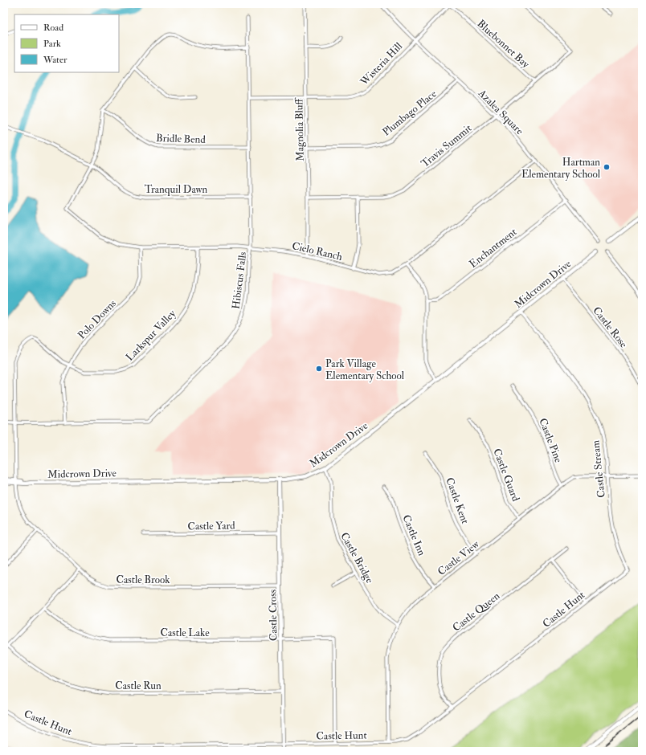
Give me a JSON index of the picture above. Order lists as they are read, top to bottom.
{
  "streets": {
    "street": [
      "Bluebonnet Bay",
      "Wisteria Hill",
      "Azalea Square",
      "Plumbago Place",
      "Magnolia Bluff",
      "Bridle Bend",
      "Travis Summit",
      "Tranquil Dawn",
      "Enchantment",
      "Cielo Ranch",
      "Hibiscus Falls",
      "Midcrown Drive",
      "Polo Downs",
      "Castle Rose",
      "Larkspur Valley",
      "Castle Pine",
      "Castle Stream",
      "Castle Guard",
      "Castle Kent",
      "Castle Yard",
      "Castle Inn",
      "Castle Bridge",
      "Castle View",
      "Castle Brook",
      "Castle Hunt",
      "Castle Queen",
      "Castle Cross",
      "Castle Lake",
      "Castle Run"
    ]
  },
  "crossings": [
    ["Bluebonnet Bay", "Wisteria Hill"],
    ["Bluebonnet Bay", "Travis Summit"],
    ["Wisteria Hill", "Azalea Square"],
    ["Wisteria Hill", "Magnolia Bluff"],
    ["Wisteria Hill", "Hibiscus Falls"],
    ["Azalea Square", "Plumbago Place"],
    ["Azalea Square", "Travis Summit"],
    ["Azalea Square", "Enchantment"],
    ["Azalea Square", "Cielo Ranch"],
    ["Plumbago Place", "Magnolia Bluff"],
    ["Magnolia Bluff", "Travis Summit"],
    ["Magnolia Bluff", "Cielo Ranch"],
    ["Bridle Bend", "Hibiscus Falls"],
    ["Tranquil Dawn", "Cielo Ranch"],
    ["Tranquil Dawn", "Hibiscus Falls"],
    ["Cielo Ranch", "Hibiscus Falls"],
    ["Cielo Ranch", "Polo Downs"],
    ["Cielo Ranch", "Larkspur Valley"],
    ["Hibiscus Falls", "Polo Downs"],
    ["Hibiscus Falls", "Castle Brook"],
    ["Midcrown Drive", "Castle Rose"],
    ["Midcrown Drive", "Castle Stream"],
    ["Midcrown Drive", "Castle Bridge"],
    ["Midcrown Drive", "Castle Brook"],
    ["Midcrown Drive", "Castle Cross"],
    ["Polo Downs", "Larkspur Valley"],
    ["Larkspur Valley", "Castle Brook"],
    ["Castle Pine", "Castle View"],
    ["Castle Stream", "Castle View"],
    ["Castle Stream", "Castle Hunt"],
    ["Castle Guard", "Castle View"],
    ["Castle Kent", "Castle View"],
    ["Castle Yard", "Castle Cross"],
    ["Castle Inn", "Castle View"],
    ["Castle Bridge", "Castle View"],
    ["Castle View", "Castle Hunt"],
    ["Castle Brook", "Castle Cross"],
    ["Castle Hunt", "Castle Queen"],
    ["Castle Hunt", "Castle Cross"],
    ["Castle Hunt", "Castle Lake"],
    ["Castle Cross", "Castle Lake"],
    ["Castle Cross", "Castle Run"]
  ],
  "places": ["Hartman Elementary School", "Park Village Elementary School"],
  "legend": ["Road", "Park", "Water"]
}
